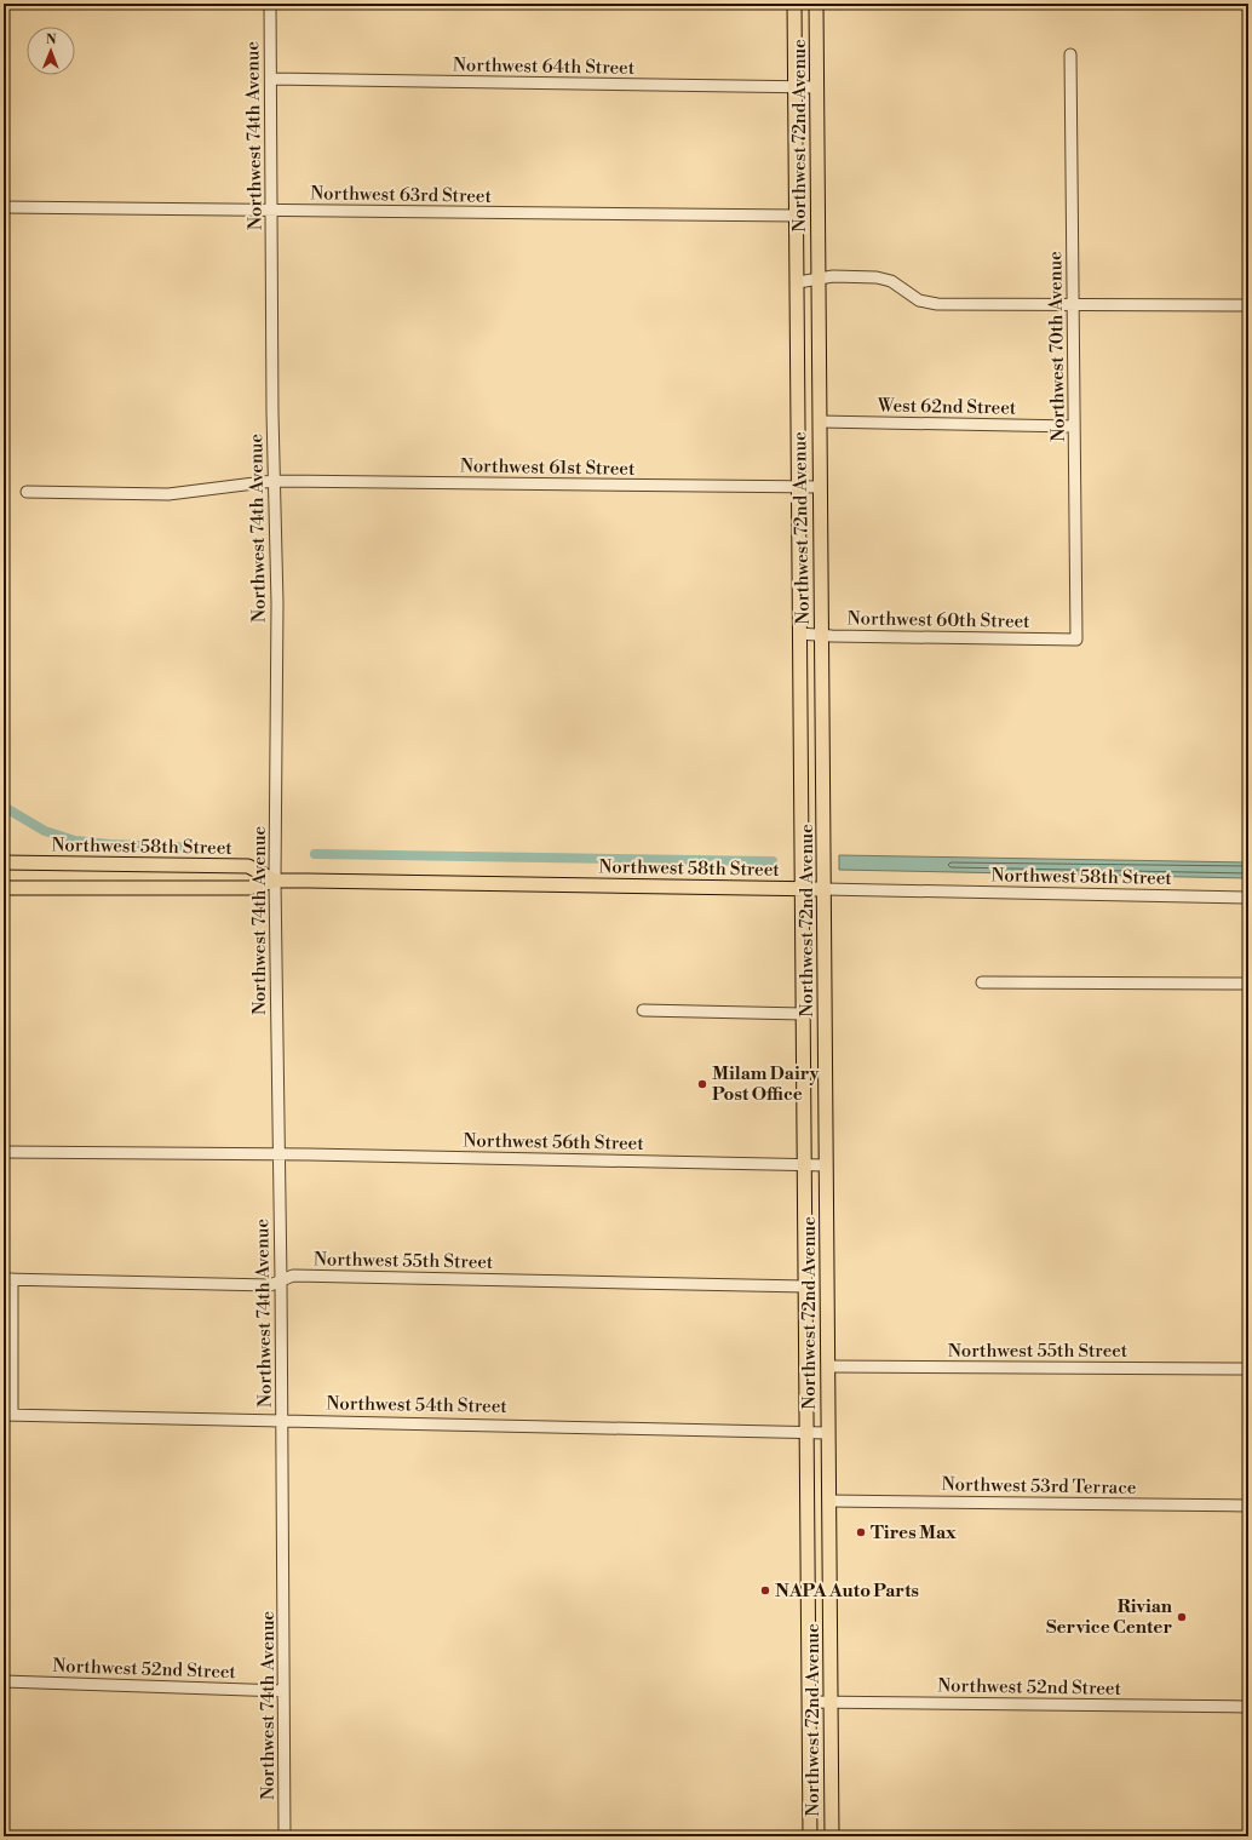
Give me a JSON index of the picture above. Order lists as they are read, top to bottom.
{
  "streets": {
    "main road": ["Northwest 72nd Avenue", "Northwest 58th Street"],
    "street": [
      "Northwest 64th Street",
      "Northwest 74th Avenue",
      "Northwest 63rd Street",
      "Northwest 70th Avenue",
      "West 62nd Street",
      "Northwest 61st Street",
      "Northwest 60th Street",
      "Northwest 56th Street",
      "Northwest 55th Street",
      "Northwest 54th Street",
      "Northwest 53rd Terrace",
      "Northwest 52nd Street"
    ]
  },
  "crossings": [
    ["Northwest 64th Street", "Northwest 74th Avenue"],
    ["Northwest 64th Street", "Northwest 72nd Avenue"],
    ["Northwest 74th Avenue", "Northwest 63rd Street"],
    ["Northwest 74th Avenue", "Northwest 61st Street"],
    ["Northwest 74th Avenue", "Northwest 58th Street"],
    ["Northwest 74th Avenue", "Northwest 56th Street"],
    ["Northwest 74th Avenue", "Northwest 55th Street"],
    ["Northwest 74th Avenue", "Northwest 54th Street"],
    ["Northwest 74th Avenue", "Northwest 52nd Street"],
    ["Northwest 72nd Avenue", "Northwest 63rd Street"],
    ["Northwest 72nd Avenue", "West 62nd Street"],
    ["Northwest 72nd Avenue", "Northwest 61st Street"],
    ["Northwest 72nd Avenue", "Northwest 60th Street"],
    ["Northwest 72nd Avenue", "Northwest 58th Street"],
    ["Northwest 72nd Avenue", "Northwest 56th Street"],
    ["Northwest 72nd Avenue", "Northwest 55th Street"],
    ["Northwest 72nd Avenue", "Northwest 54th Street"],
    ["Northwest 72nd Avenue", "Northwest 53rd Terrace"],
    ["Northwest 72nd Avenue", "Northwest 52nd Street"],
    ["Northwest 70th Avenue", "West 62nd Street"],
    ["Northwest 70th Avenue", "Northwest 60th Street"]
  ],
  "places": [
    "Milam Dairy Post Office",
    "Tires Max",
    "NAPA Auto Parts",
    "Rivian Service Center"
  ],
  "north": "top"
}
